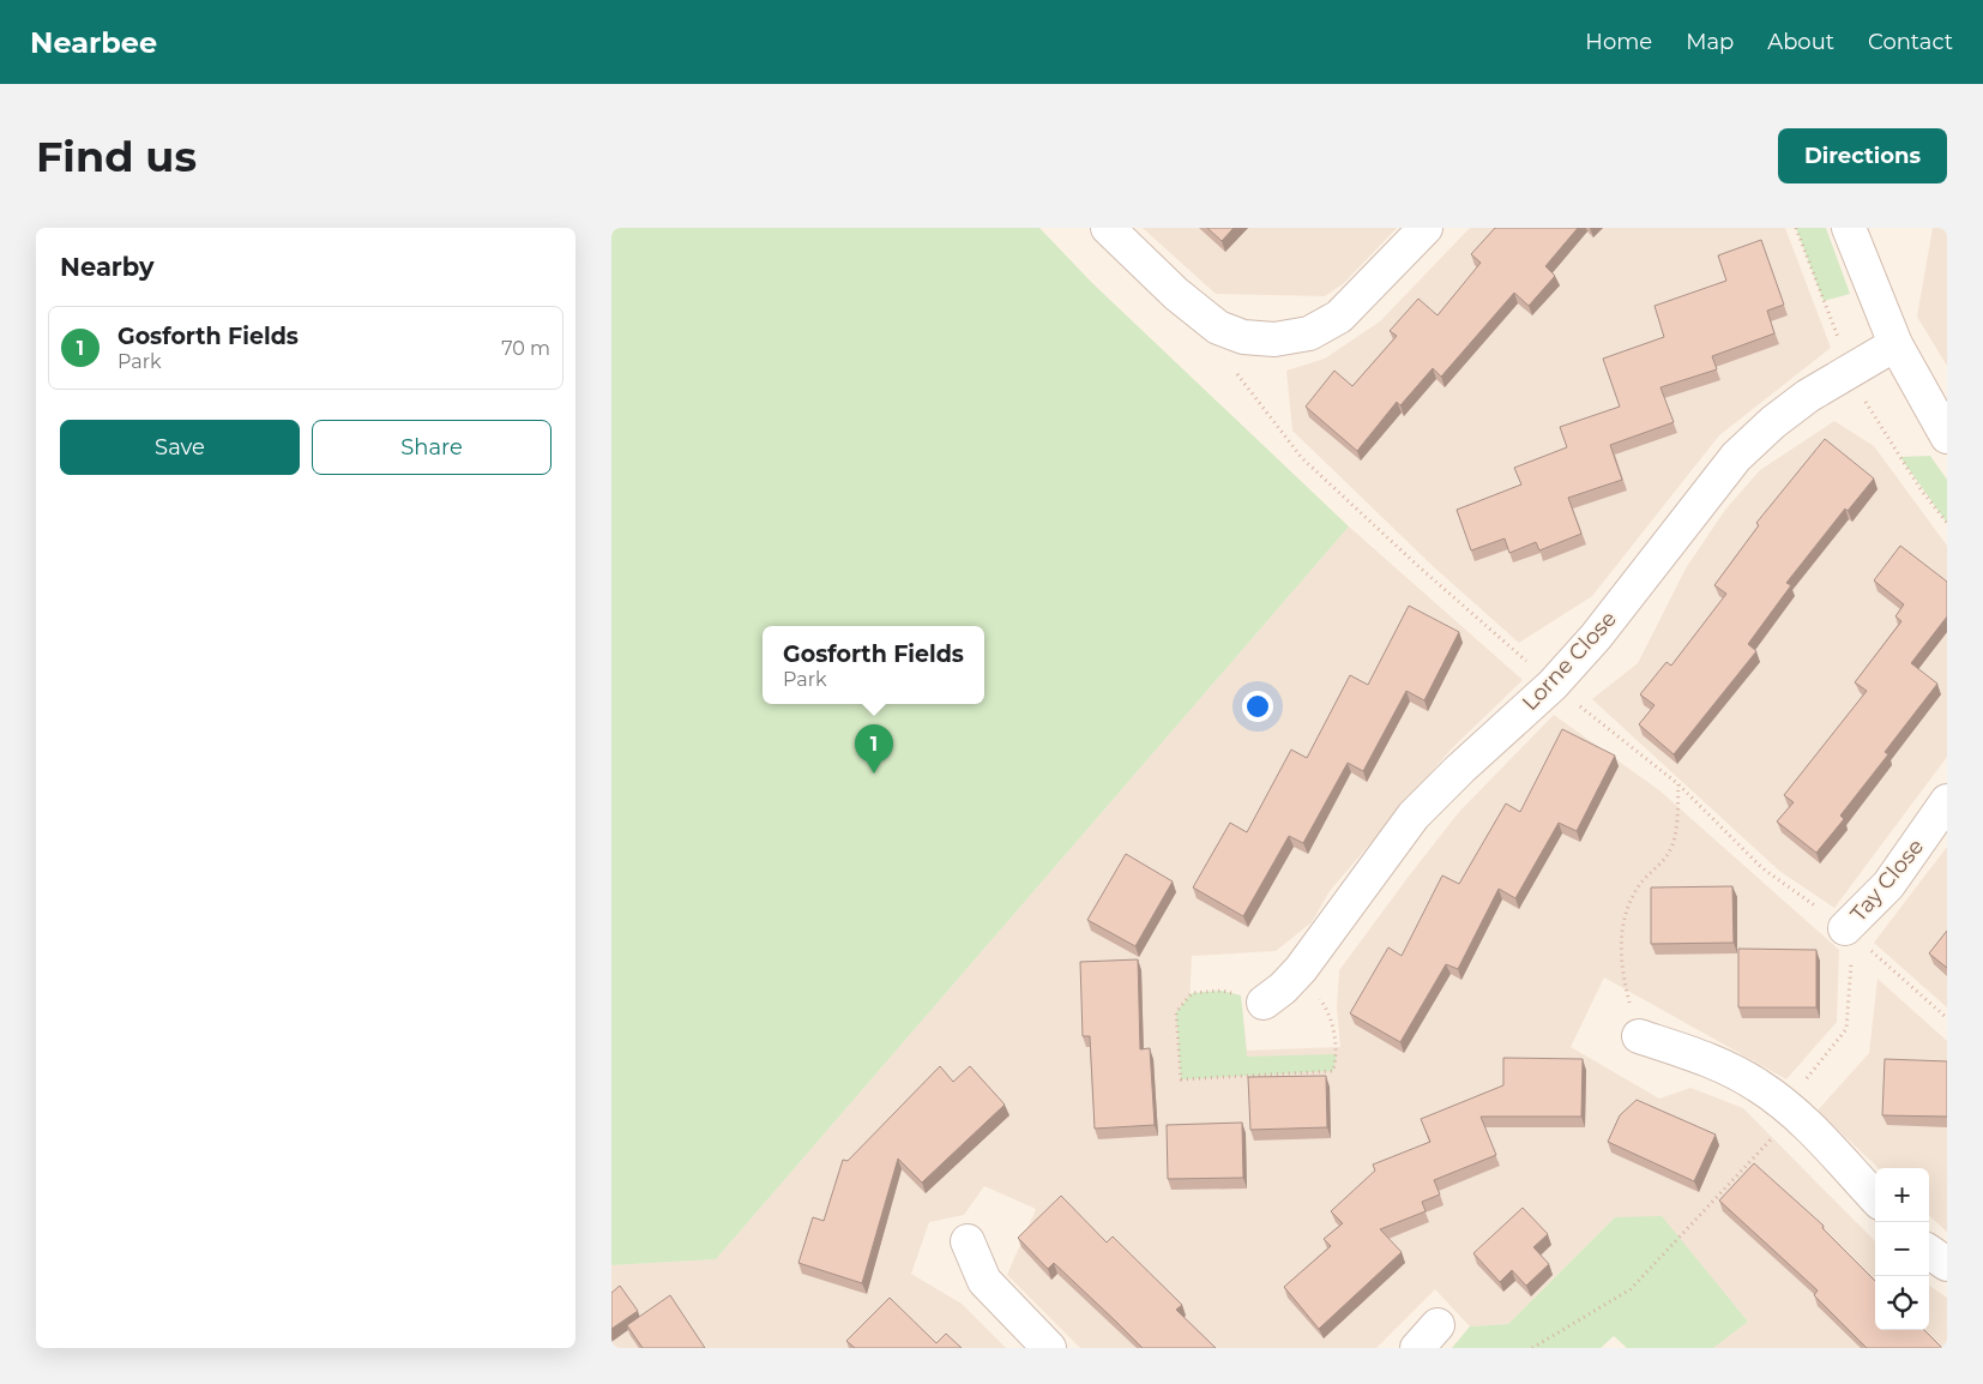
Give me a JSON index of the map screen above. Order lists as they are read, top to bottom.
{
  "streets": {
    "street": ["Lorne Close", "Tay Close"]
  },
  "page": {
    "header": "Nearbee",
    "nav": [
      "Home",
      "Map",
      "About",
      "Contact"
    ],
    "buttons": [
      "Directions",
      ["Save", "Share"]
    ],
    "title": "Find us",
    "heading": "Nearby",
    "list": [
      {
        "mark": "1",
        "name": "Gosforth Fields",
        "note": "Park",
        "value": "70 m"
      }
    ],
    "popup": ["Gosforth Fields", "Park"],
    "pins": "1",
    "map_buttons": ["+", "−"]
  }
}
